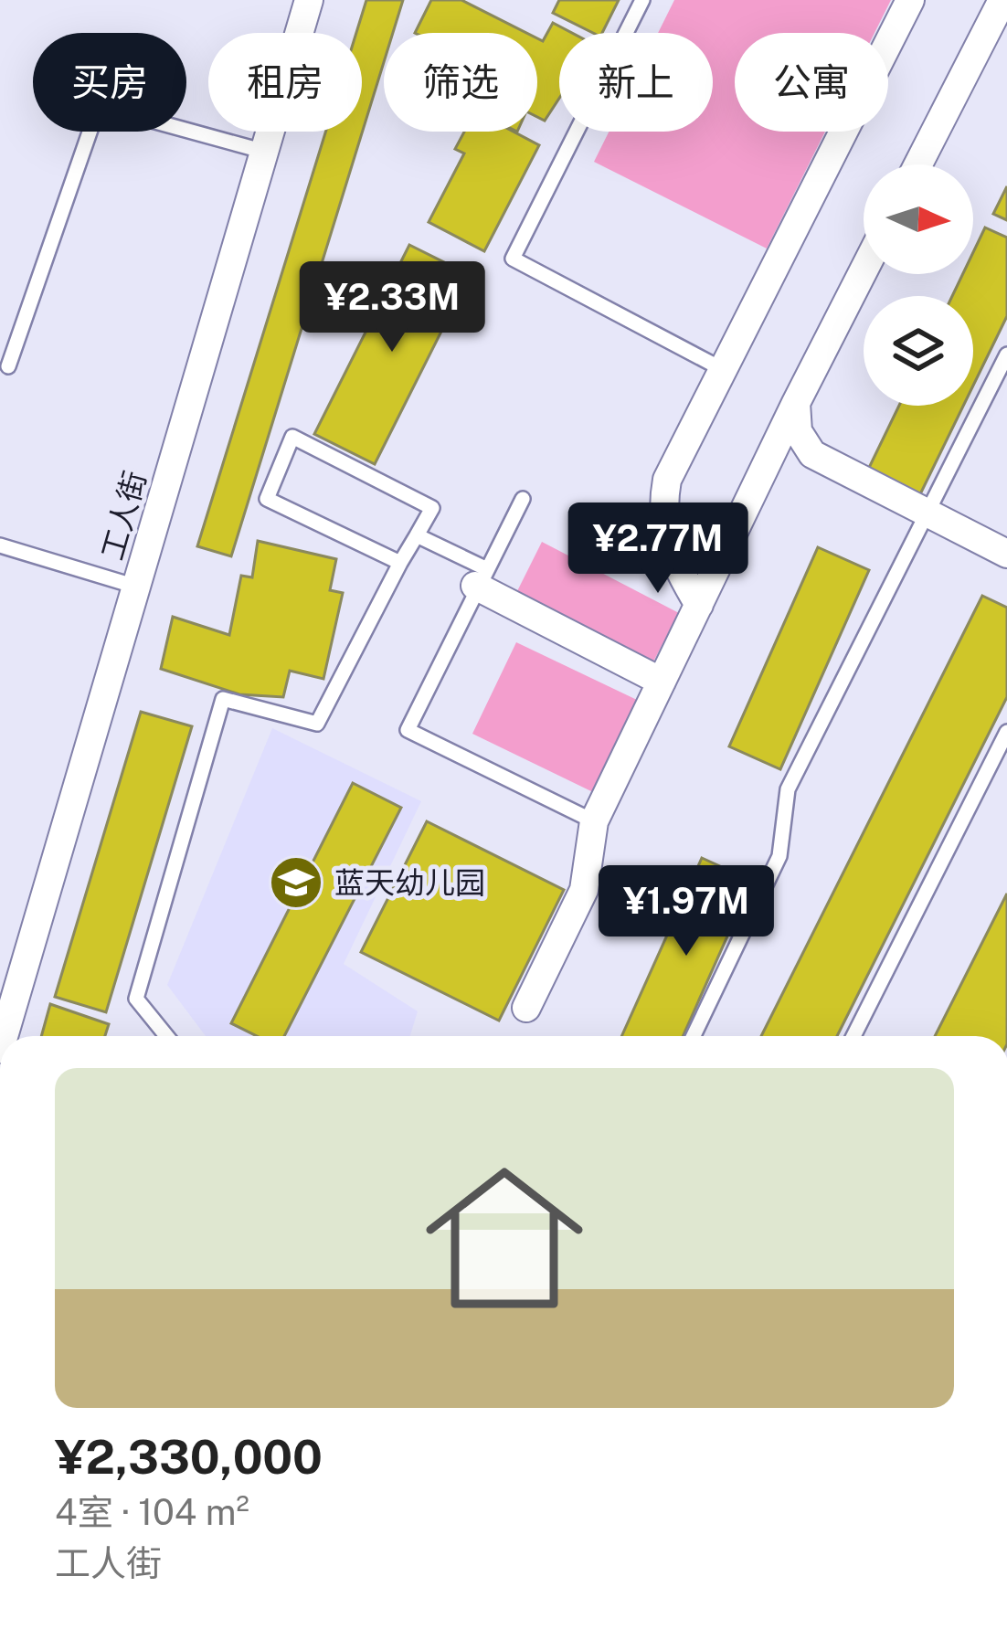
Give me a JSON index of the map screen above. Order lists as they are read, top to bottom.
{
  "streets": {
    "street": ["工人街"]
  },
  "places": {
    "school or university": ["蓝天幼儿园"]
  },
  "north": "right",
  "page": {
    "chip": [
      "买房",
      "租房",
      "筛选",
      "新上",
      "公寓"
    ],
    "price": ["¥2.33M", "¥2.77M", "¥1.97M"],
    "list": [
      {
        "name": "¥2,330,000",
        "note": "4室 · 104 m² · 工人街"
      }
    ]
  }
}
